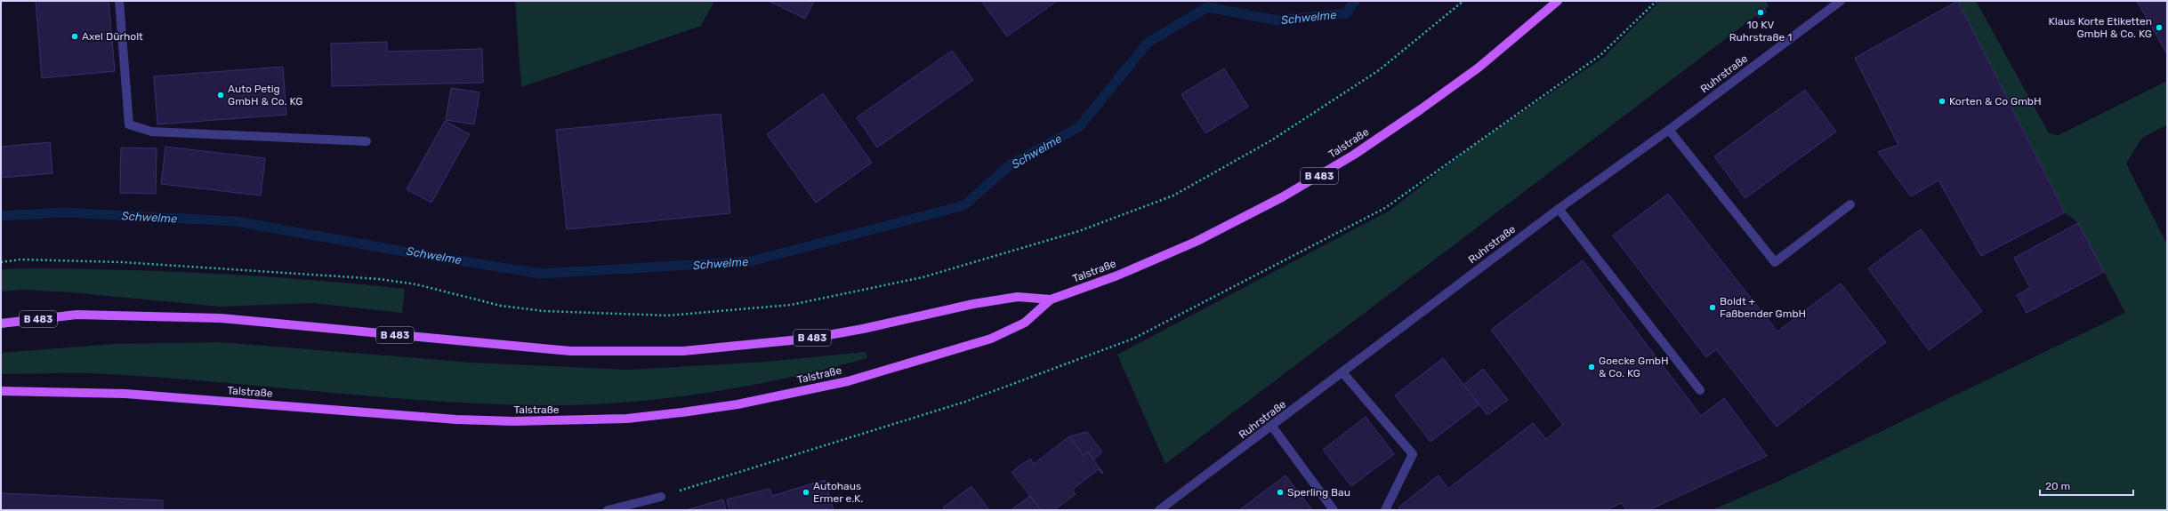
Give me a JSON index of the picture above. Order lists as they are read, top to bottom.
{
  "streets": {
    "main road": ["Talstraße", "B 483"],
    "street": ["Ruhrstraße"]
  },
  "water": ["Schwelme"],
  "places": [
    "10 KV Ruhrstraße 1",
    "Klaus Korte Etiketten GmbH & Co. KG",
    "Axel Dürholt",
    "Auto Petig GmbH & Co. KG",
    "Korten & Co GmbH",
    "Boldt + Faßbender GmbH",
    "Goecke GmbH & Co. KG",
    "Autohaus Ermer e.K.",
    "Sperling Bau"
  ],
  "scale_bar": "20 m"
}
